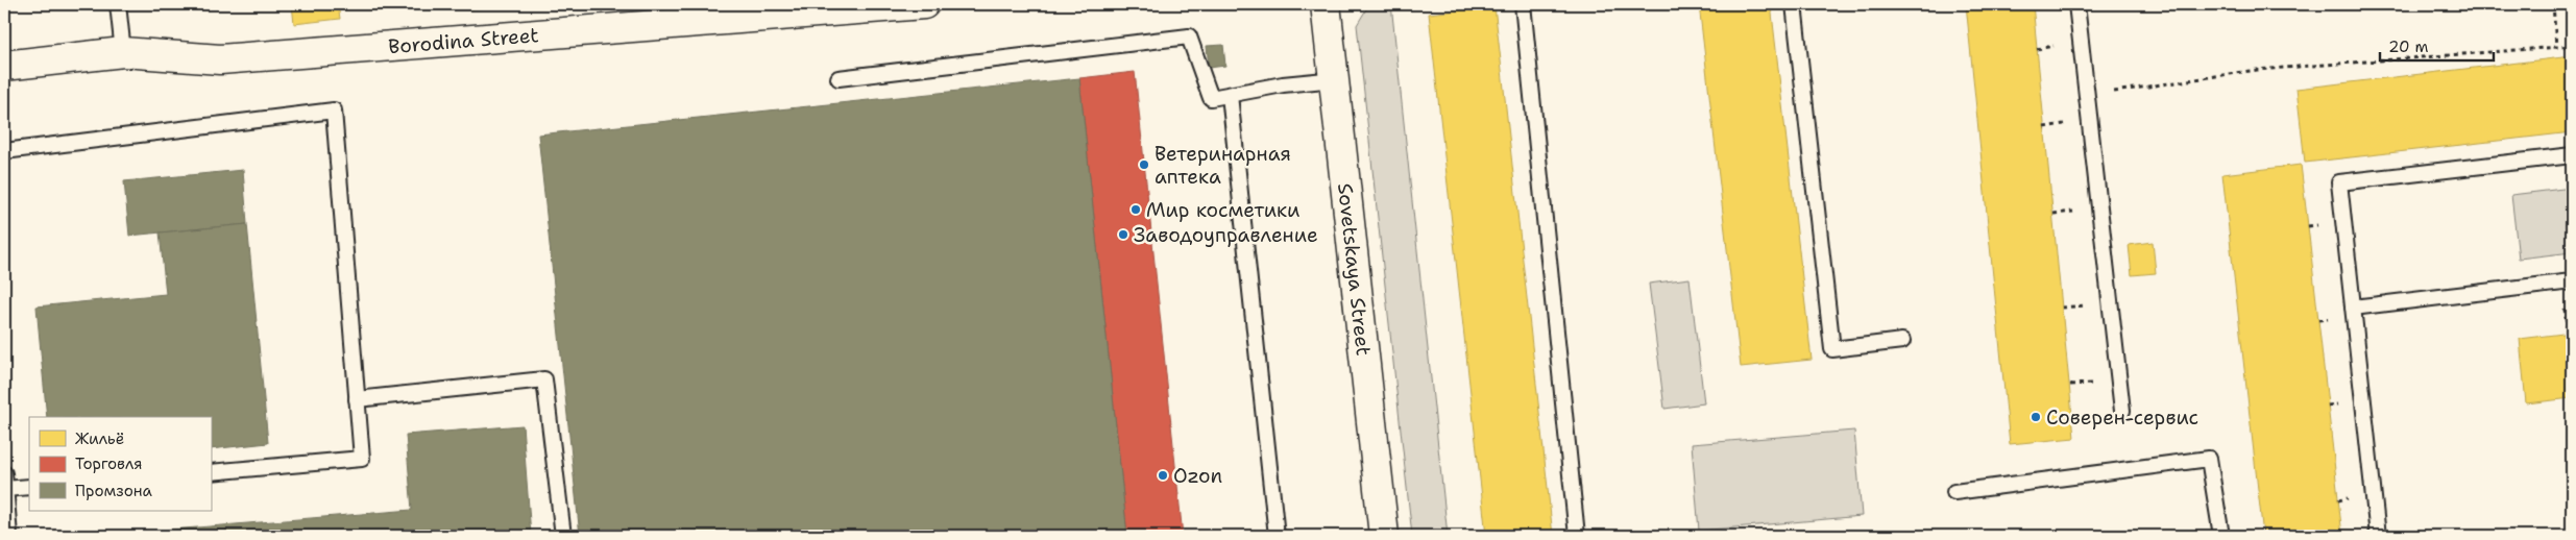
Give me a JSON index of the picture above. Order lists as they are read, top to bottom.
{
  "streets": {
    "street": ["Borodina Street", "Sovetskaya Street"]
  },
  "places": [
    "Ветеринарная аптека",
    "Мир косметики",
    "Заводоуправление",
    "Соверен-сервис",
    "Ozon"
  ],
  "legend": ["Жильё", "Торговля", "Промзона"],
  "scale_bar": "20 m"
}
